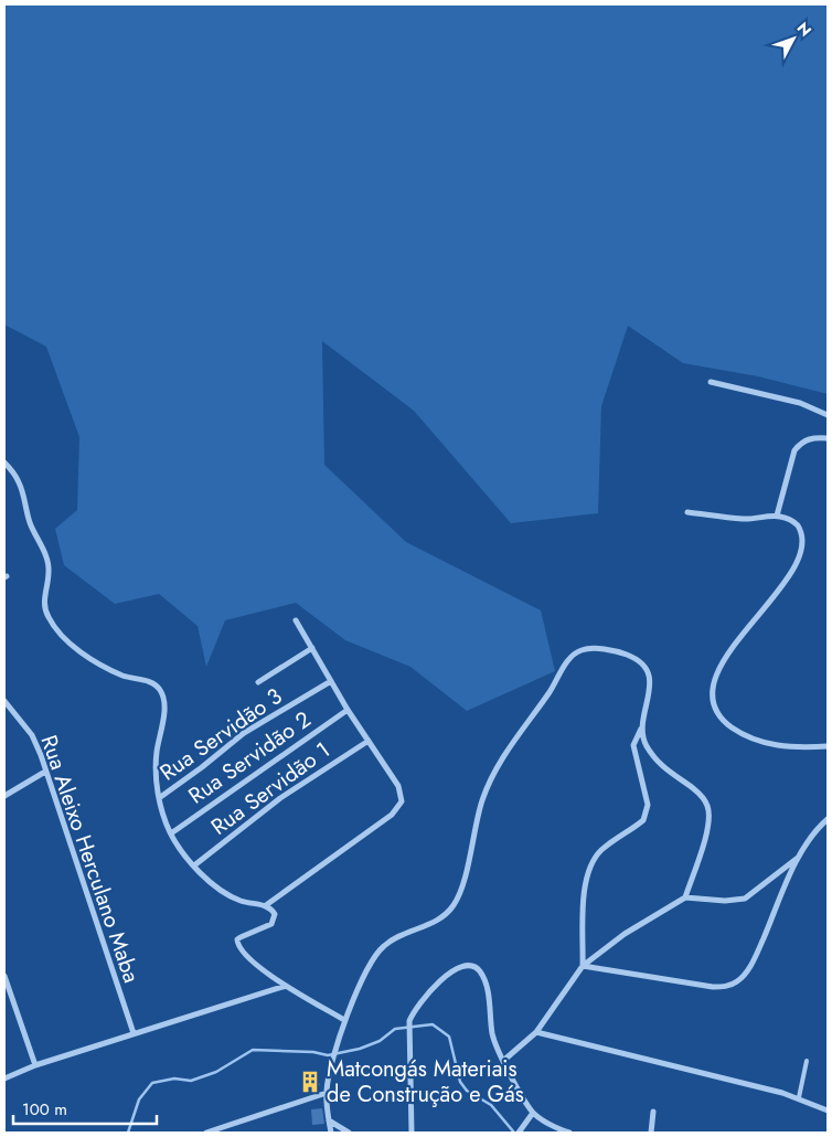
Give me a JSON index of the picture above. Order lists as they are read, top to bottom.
{
  "streets": {
    "street": [
      "Rua Servidão 3",
      "Rua Servidão 2",
      "Rua Servidão 1",
      "Rua Aleixo Herculano Maba"
    ]
  },
  "places": {
    "building": ["Matcongás Materiais de Construção e Gás"]
  },
  "scale_bar": "100 m",
  "north": "top right"
}
